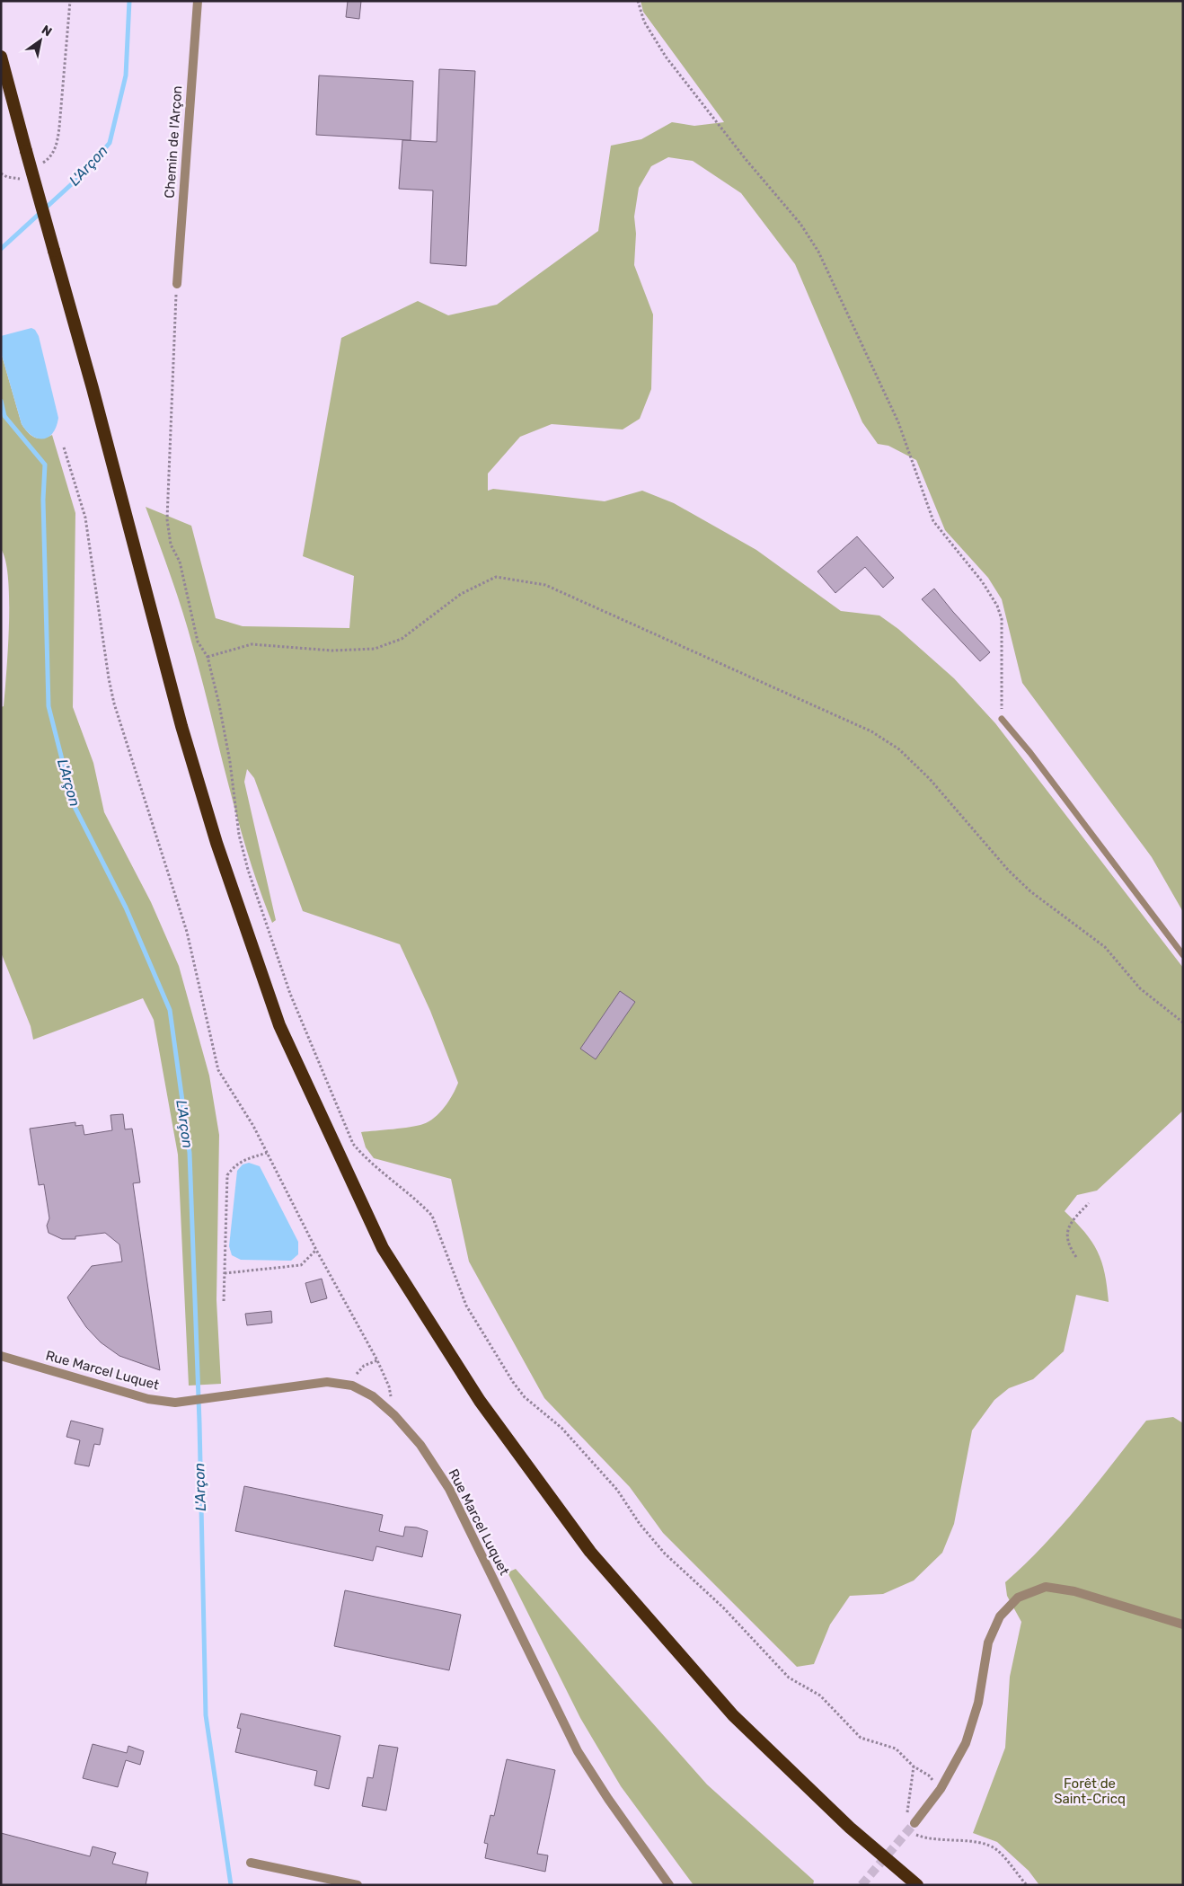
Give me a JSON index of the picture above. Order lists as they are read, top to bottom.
{
  "streets": {
    "street": ["Chemin de l'Arçon", "Rue Marcel Luquet"]
  },
  "water": ["L'Arçon"],
  "parks": ["Forêt de Saint-Cricq"],
  "north": "top right"
}
